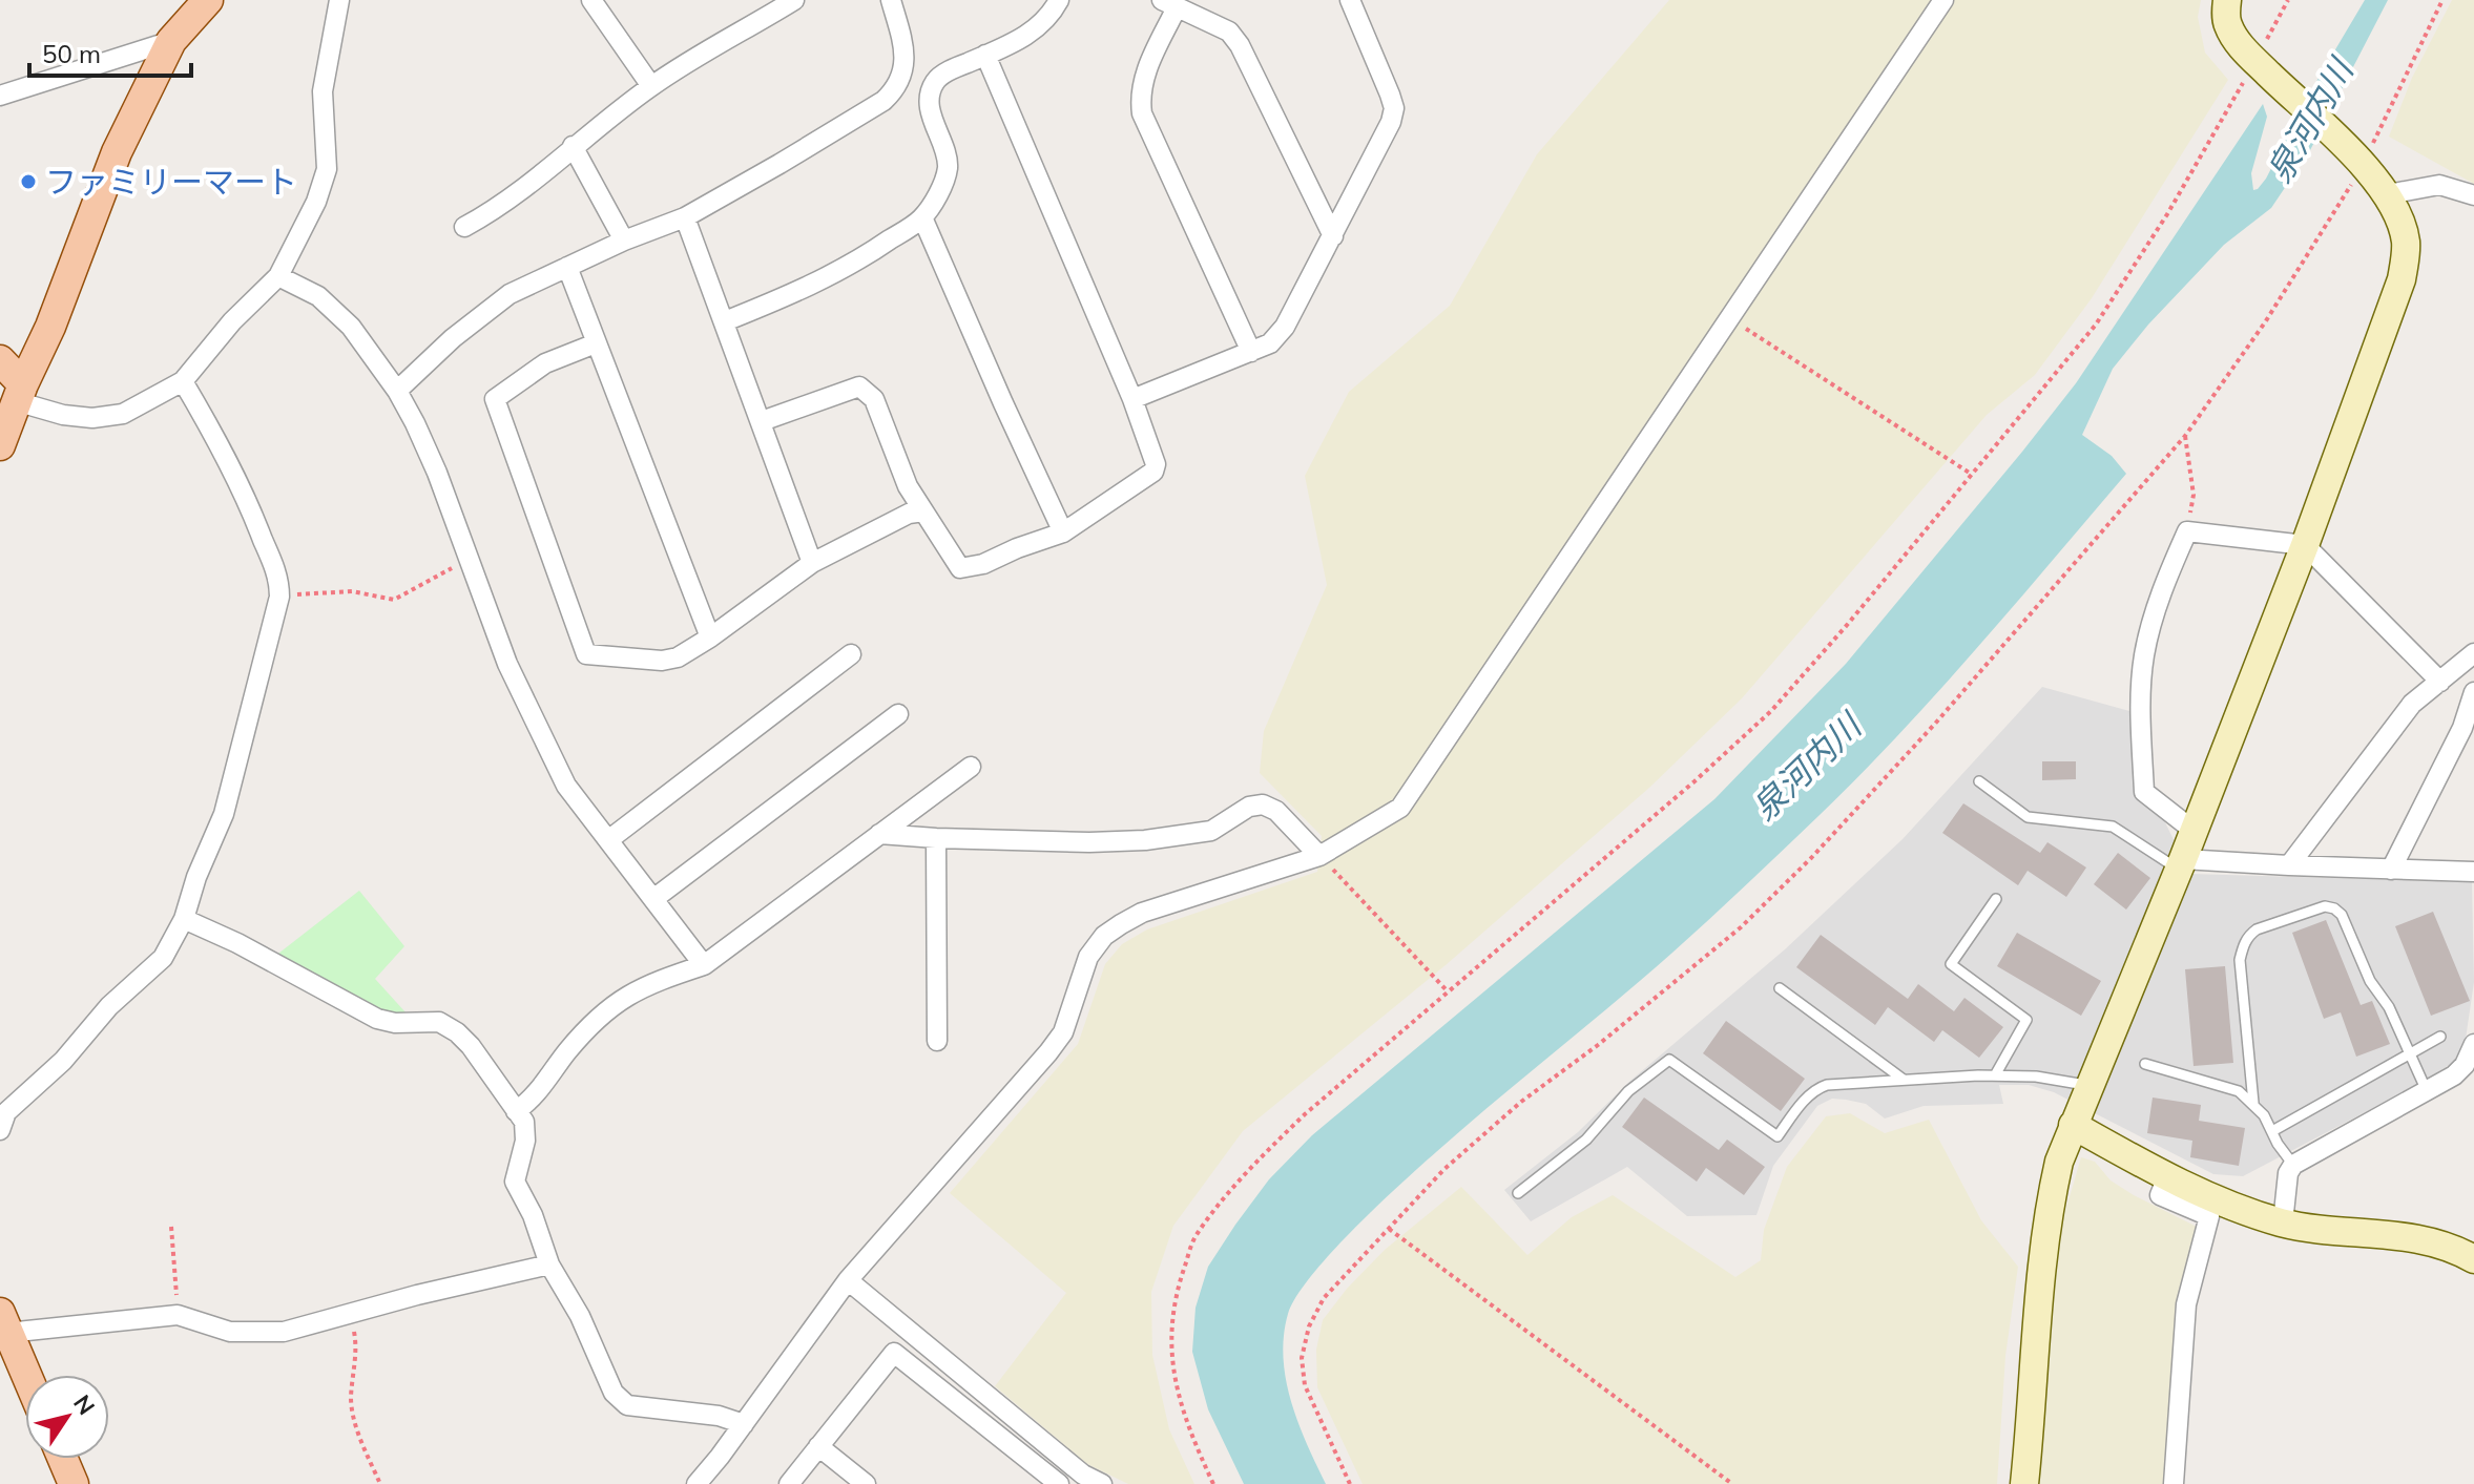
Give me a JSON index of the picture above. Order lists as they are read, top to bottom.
{
  "water": ["泉河内川"],
  "places": ["ファミリーマート"],
  "scale_bar": "50 m",
  "north": "top right"
}
